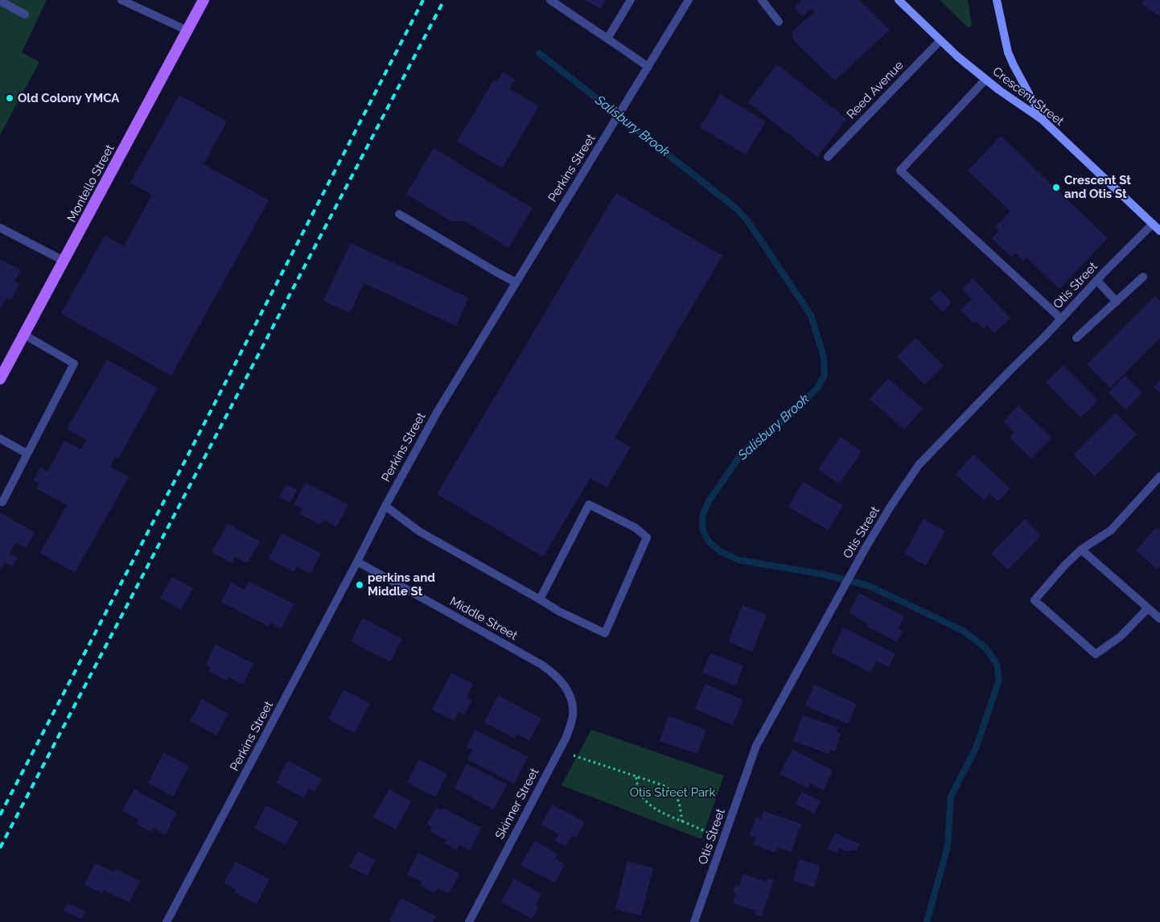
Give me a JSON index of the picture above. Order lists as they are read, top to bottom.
{
  "streets": {
    "main road": ["Crescent Street", "Montello Street"],
    "street": [
      "Reed Avenue",
      "Perkins Street",
      "Otis Street",
      "Middle Street",
      "Skinner Street"
    ]
  },
  "crossings": [
    ["Reed Avenue", "Crescent Street"],
    ["Crescent Street", "Otis Street"],
    ["Perkins Street", "Middle Street"],
    ["Middle Street", "Skinner Street"]
  ],
  "water": ["Salisbury Brook"],
  "parks": ["Otis Street Park"],
  "places": ["Old Colony YMCA", "Crescent St and Otis St", "perkins and Middle St"]
}
